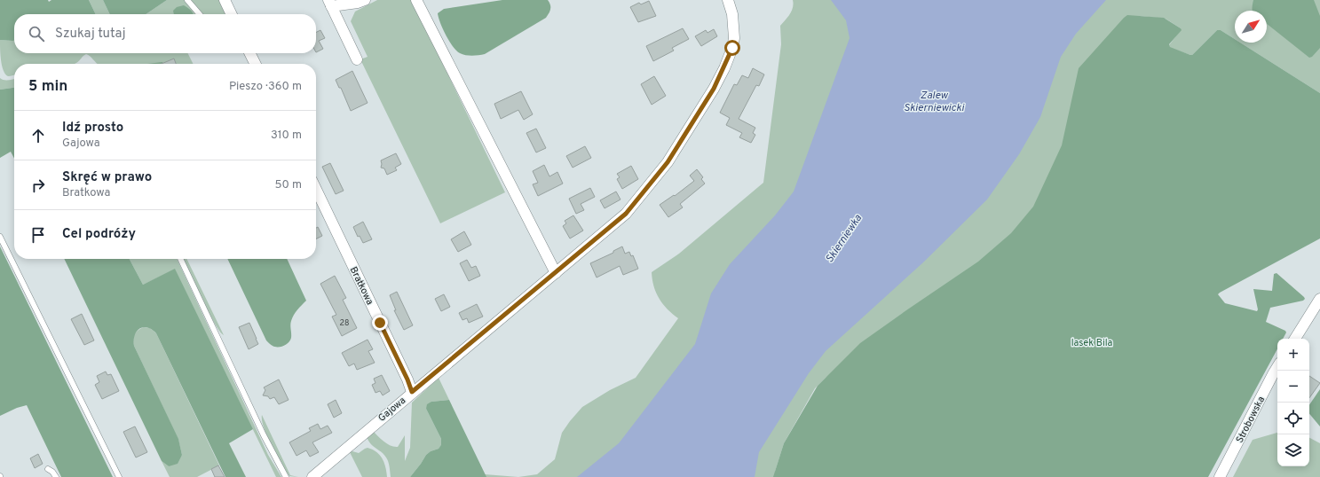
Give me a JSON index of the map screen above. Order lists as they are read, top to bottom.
{
  "streets": {
    "street": ["Bratkowa", "Gajowa", "Strobowska"]
  },
  "crossings": [
    ["Bratkowa", "Gajowa"]
  ],
  "water": ["Zalew Skierniewicki", "Skierniewka"],
  "parks": ["lasek Bila"],
  "house_numbers": ["28"],
  "north": "top right",
  "page": {
    "search": "Szukaj tutaj",
    "heading": ["5 min", "Pieszo · 360 m"],
    "list": [
      ["Idź prosto", "Gajowa", "310 m"],
      ["Skręć w prawo", "Bratkowa", "50 m"],
      "Cel podróży"
    ],
    "map_buttons": ["+", "−"]
  }
}
